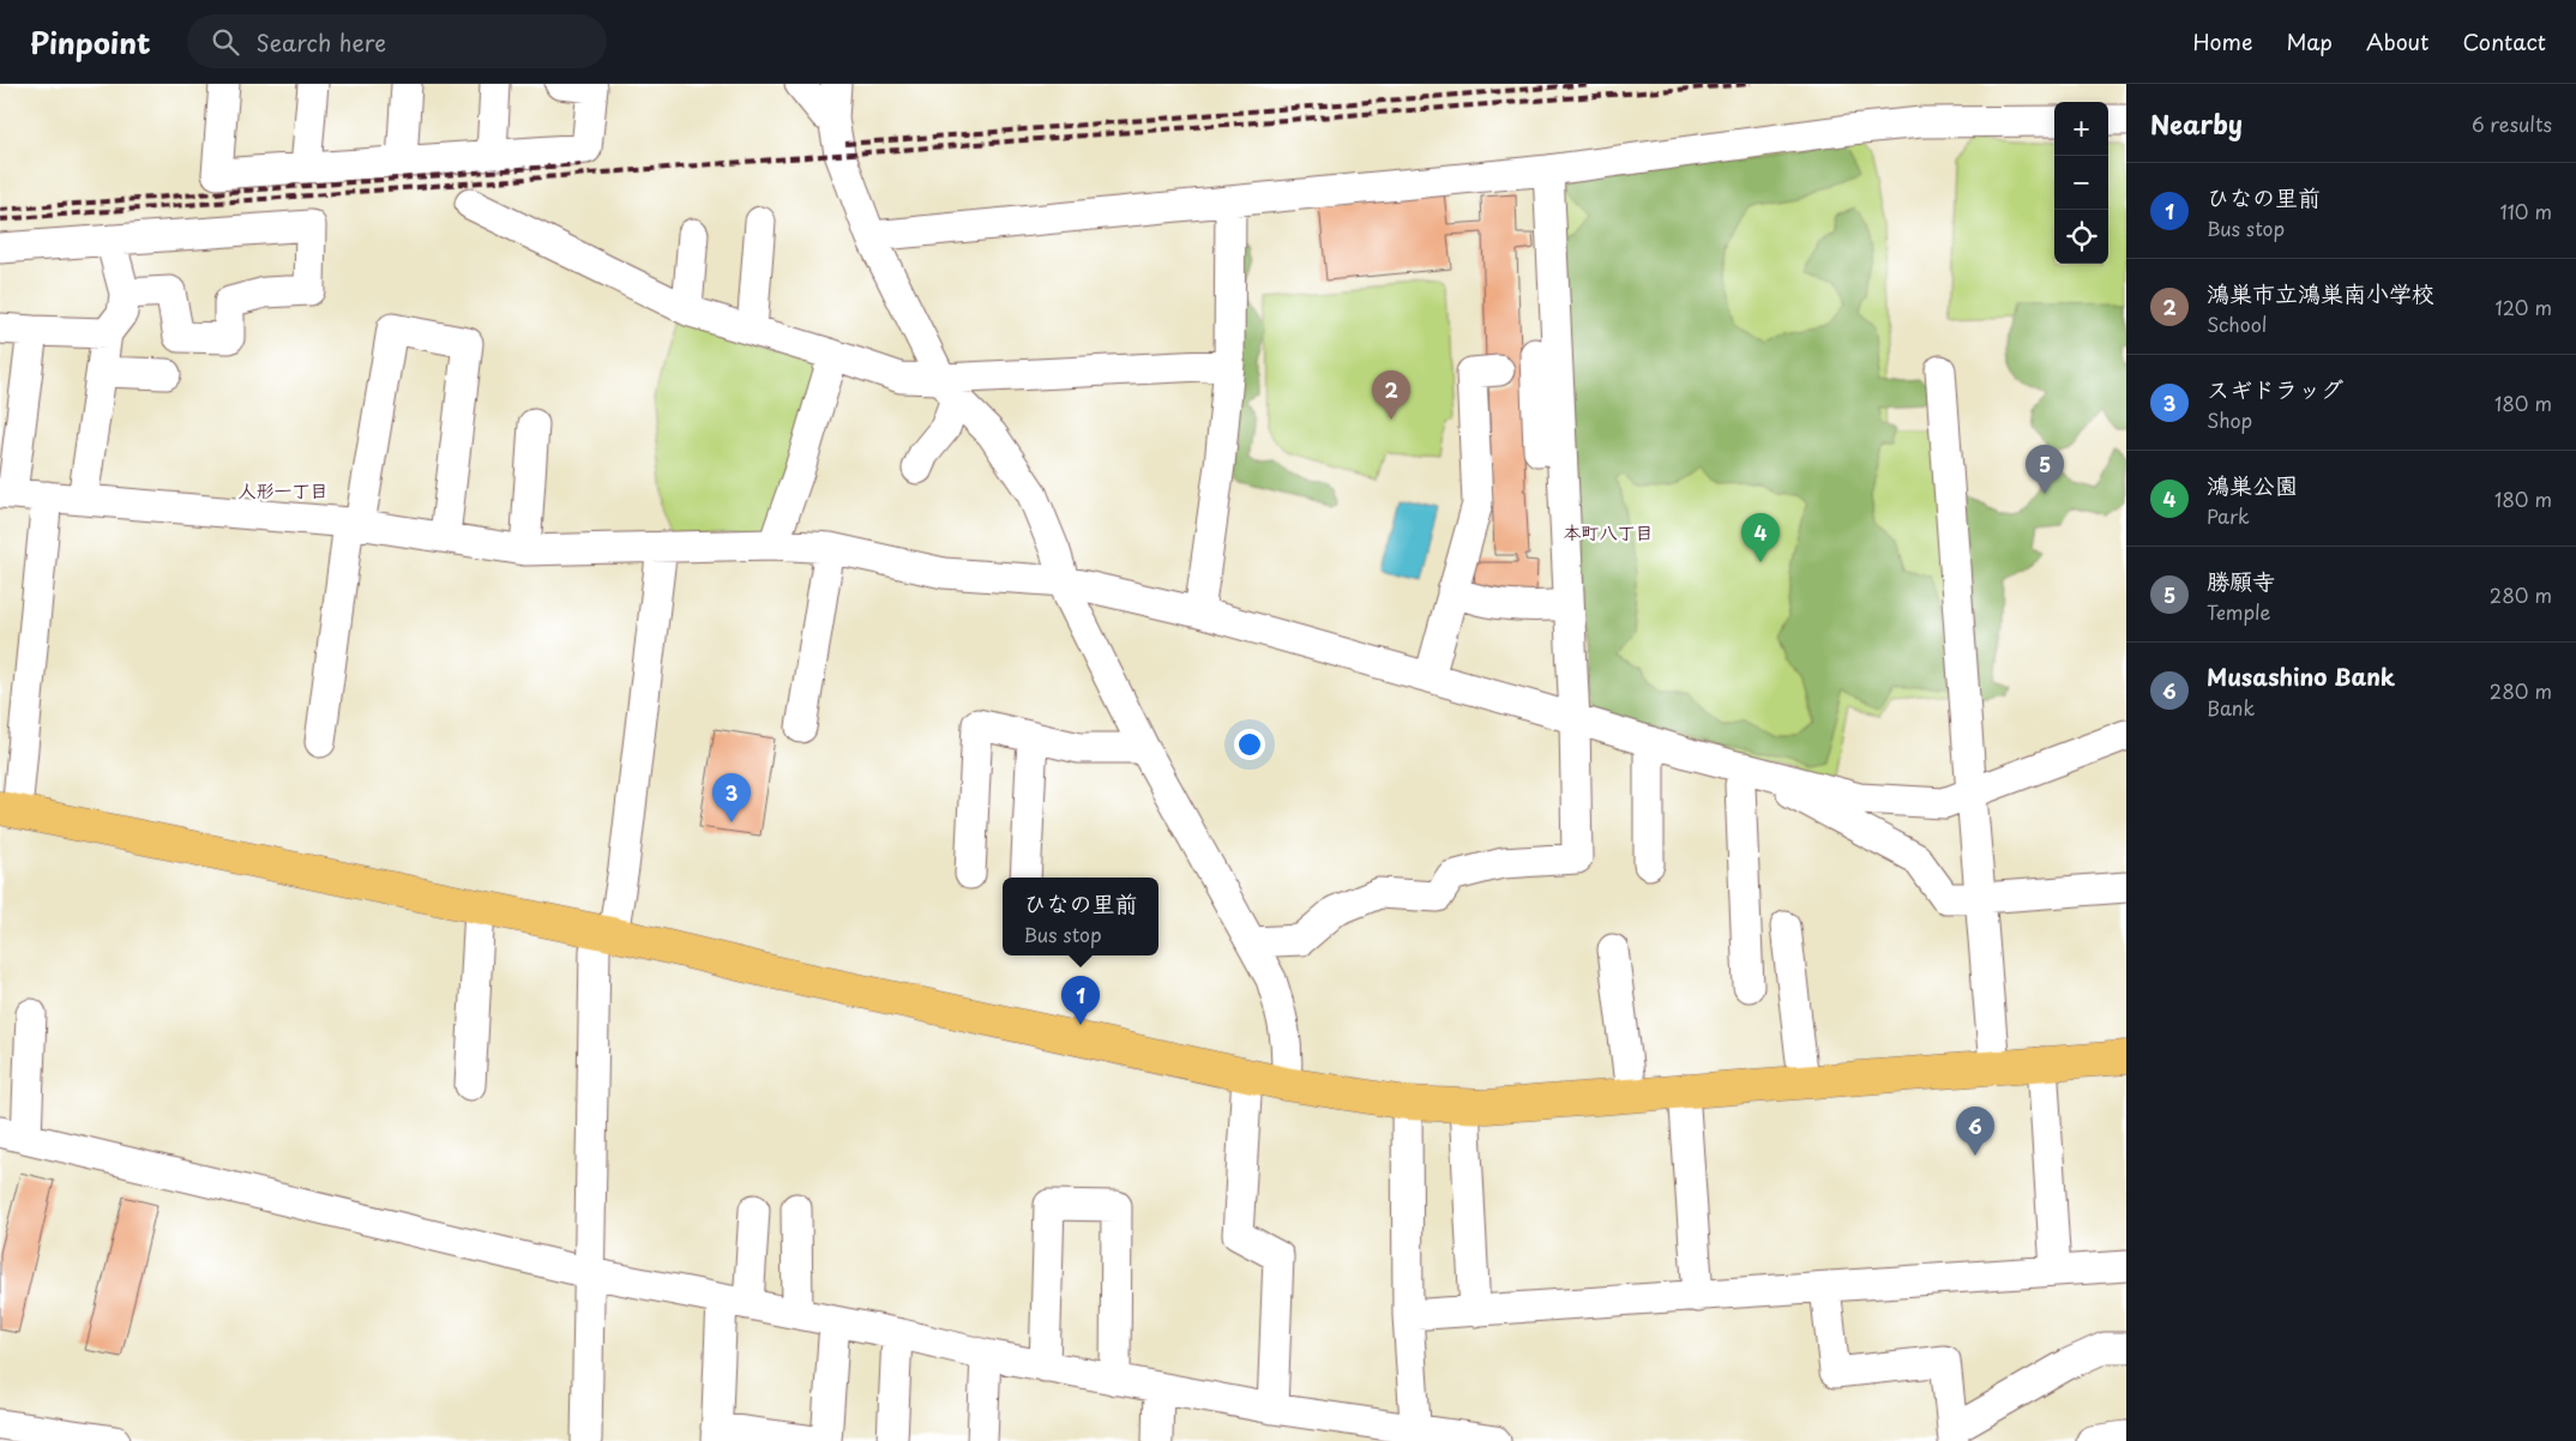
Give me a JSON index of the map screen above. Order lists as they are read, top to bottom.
{
  "districts": ["人形一丁目", "本町八丁目"],
  "page": {
    "header": "Pinpoint",
    "search": "Search here",
    "nav": [
      "Home",
      "Map",
      "About",
      "Contact"
    ],
    "heading": ["Nearby", "6 results"],
    "map_buttons": ["+", "−"],
    "list": [
      {
        "mark": "1",
        "name": "ひなの里前",
        "note": "Bus stop",
        "value": "110 m"
      },
      {
        "mark": "2",
        "name": "鴻巣市立鴻巣南小学校",
        "note": "School",
        "value": "120 m"
      },
      {
        "mark": "3",
        "name": "スギドラッグ",
        "note": "Shop",
        "value": "180 m"
      },
      {
        "mark": "4",
        "name": "鴻巣公園",
        "note": "Park",
        "value": "180 m"
      },
      {
        "mark": "5",
        "name": "勝願寺",
        "note": "Temple",
        "value": "280 m"
      },
      {
        "mark": "6",
        "name": "Musashino Bank",
        "note": "Bank",
        "value": "280 m"
      }
    ],
    "pins": [
      "2",
      "5",
      "4",
      "3",
      "1",
      "6"
    ],
    "popup": ["ひなの里前", "Bus stop"]
  }
}
